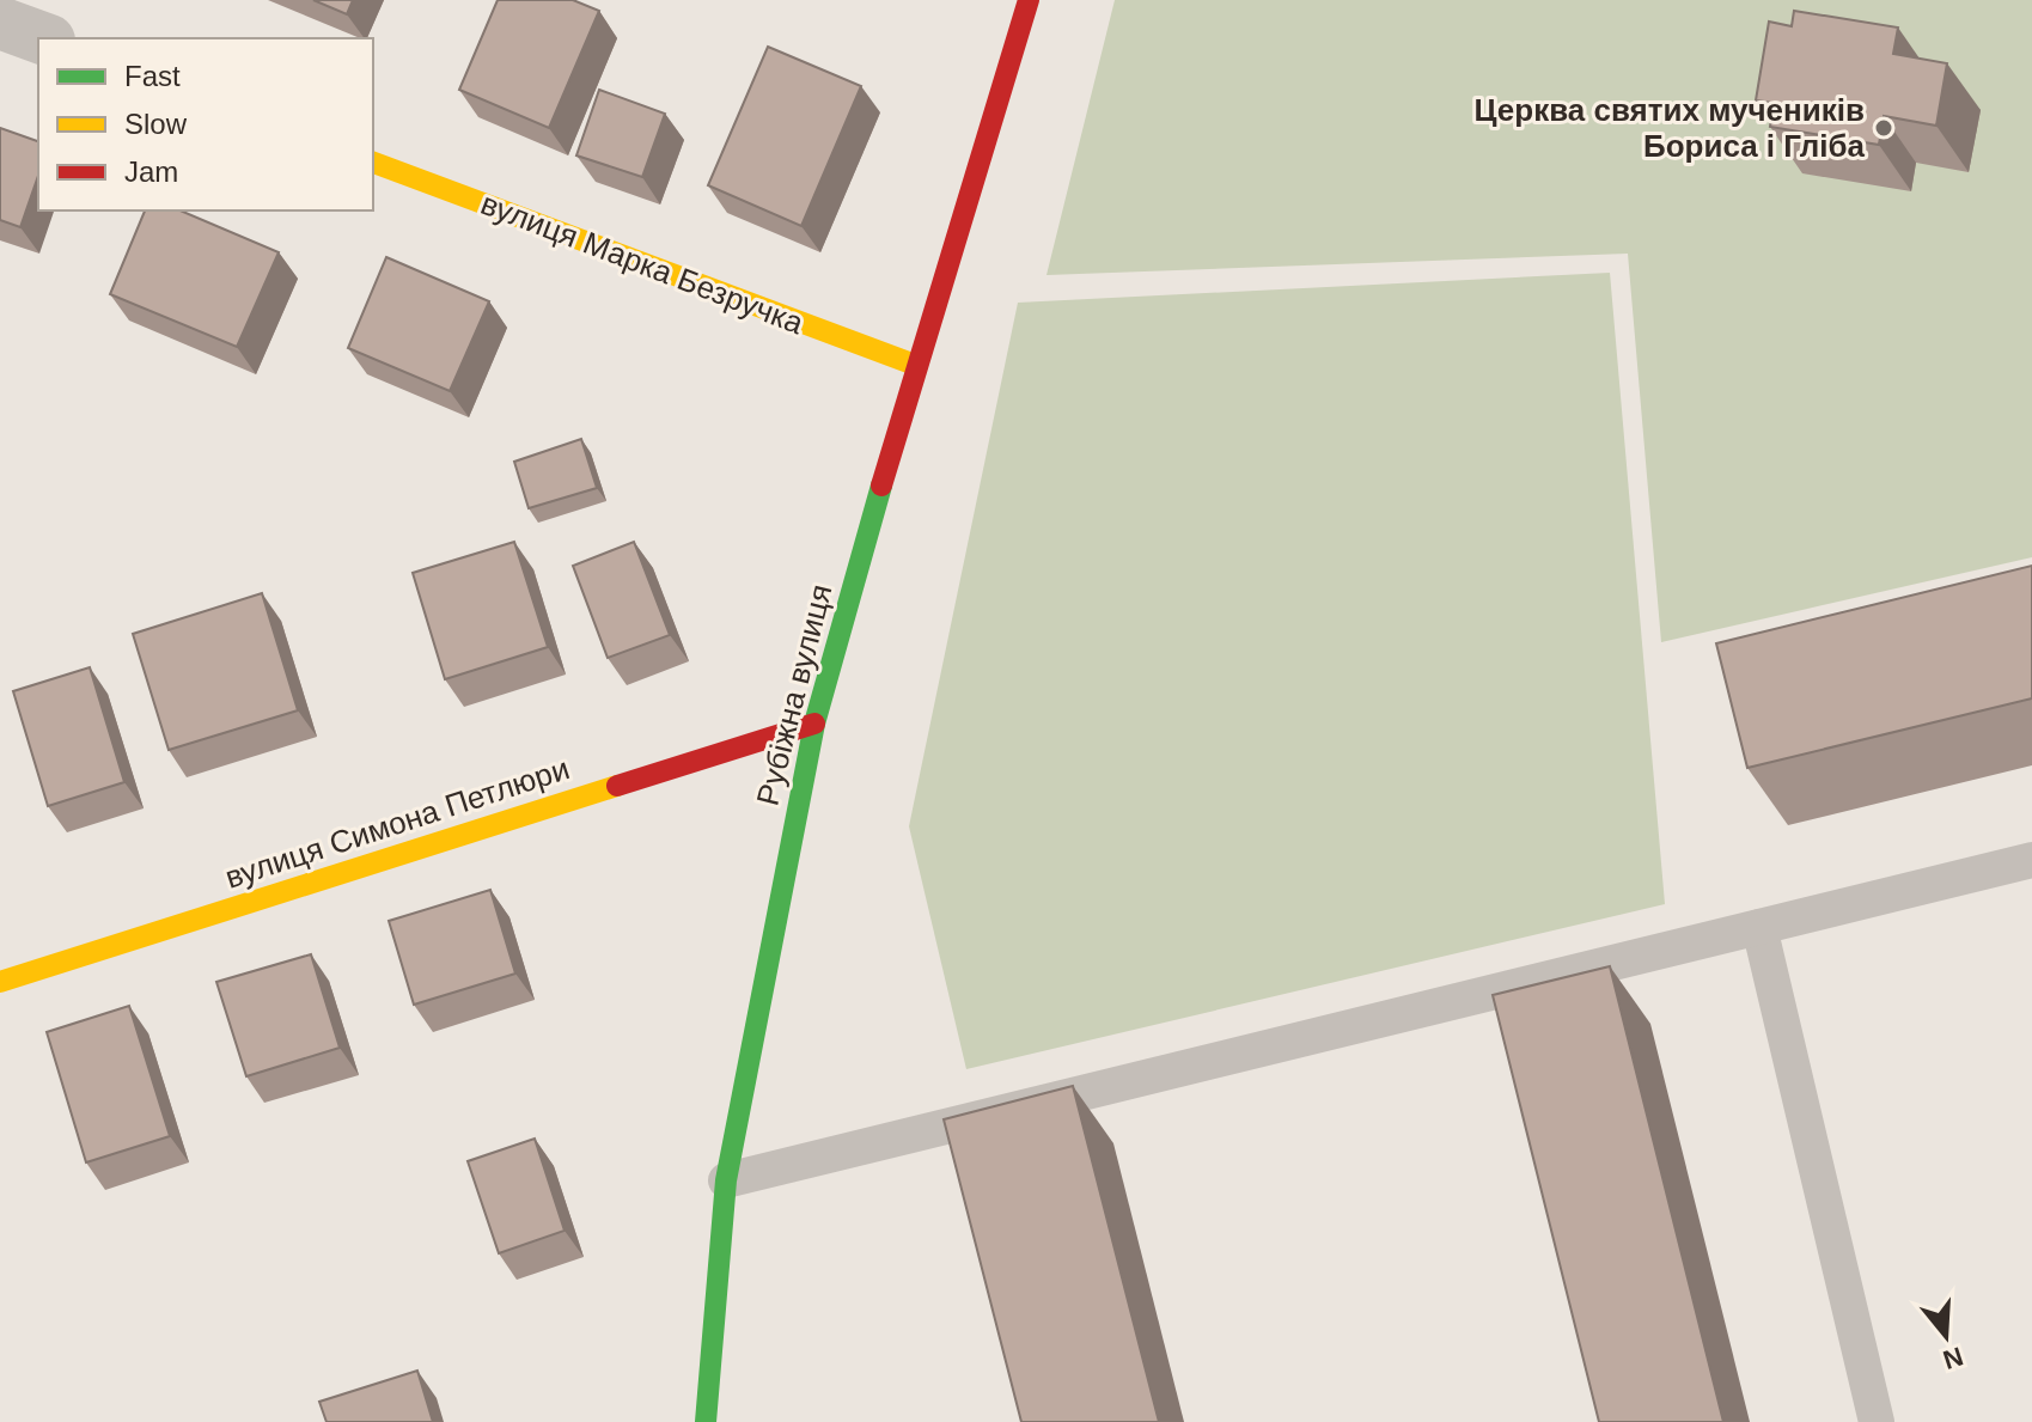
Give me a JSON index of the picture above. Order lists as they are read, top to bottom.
{
  "streets": {
    "street": ["вулиця Марка Безручка", "Рубіжна вулиця", "вулиця Симона Петлюри"]
  },
  "crossings": [
    ["вулиця Марка Безручка", "Рубіжна вулиця"],
    ["Рубіжна вулиця", "вулиця Симона Петлюри"]
  ],
  "places": ["Церква святих мучеників Бориса і Гліба"],
  "legend": ["Fast", "Slow", "Jam"],
  "north": "bottom"
}
